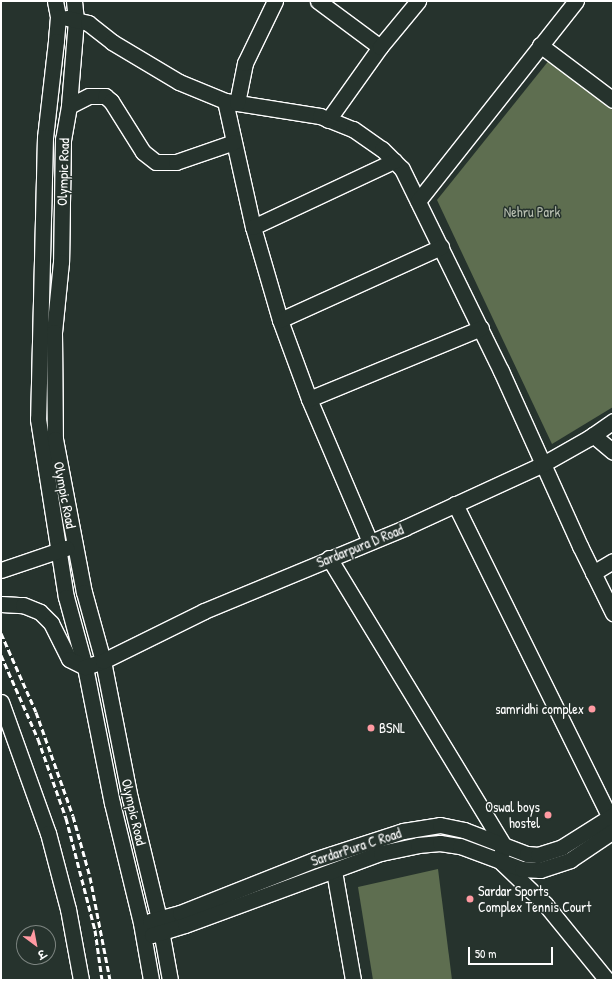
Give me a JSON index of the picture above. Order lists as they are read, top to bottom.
{
  "streets": {
    "street": ["Olympic Road", "Sardarpura D Road", "SardarPura C Road"]
  },
  "crossings": [
    ["Olympic Road", "Sardarpura D Road"],
    ["Olympic Road", "SardarPura C Road"]
  ],
  "parks": ["Nehru Park"],
  "places": [
    "samridhi complex",
    "BSNL",
    "Oswal boys hostel",
    "Sardar Sports Complex Tennis Court"
  ],
  "scale_bar": "50 m",
  "north": "bottom right"
}
